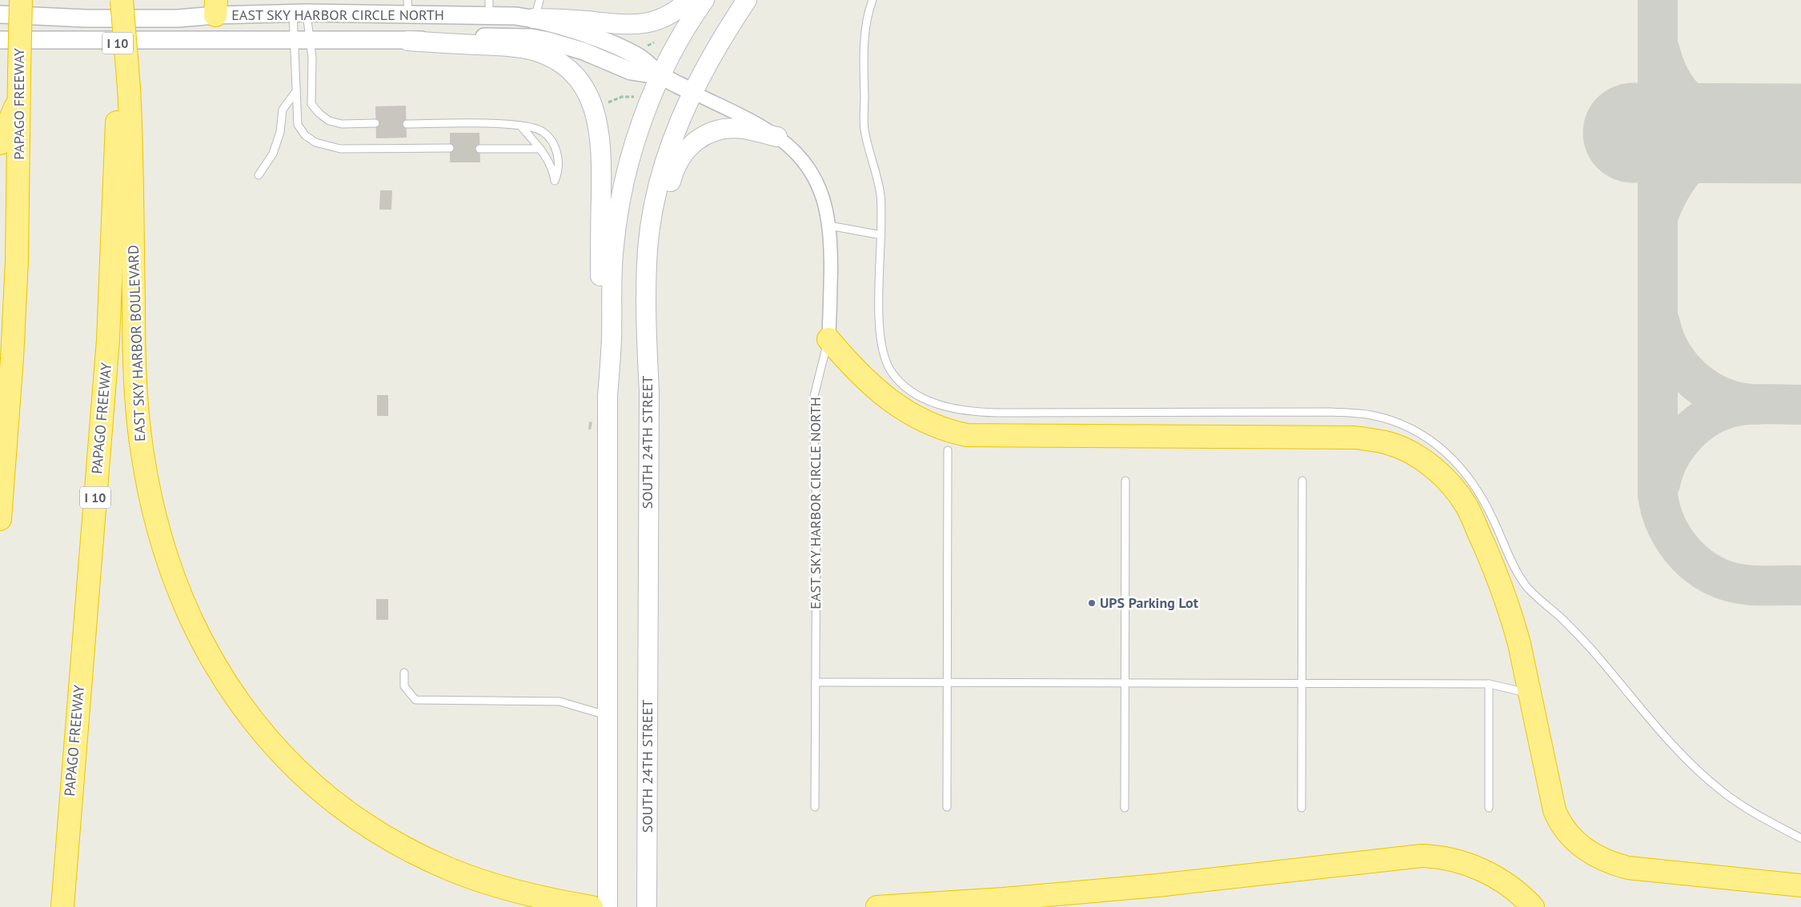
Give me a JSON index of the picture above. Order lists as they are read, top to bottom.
{
  "streets": {
    "highway": ["I 10", "PAPAGO FREEWAY", "EAST SKY HARBOR BOULEVARD"],
    "main road": ["SOUTH 24TH STREET"],
    "street": ["EAST SKY HARBOR CIRCLE NORTH"]
  },
  "crossings": [
    ["EAST SKY HARBOR CIRCLE NORTH", "SOUTH 24TH STREET"],
    ["PAPAGO FREEWAY", "EAST SKY HARBOR BOULEVARD"]
  ],
  "places": ["UPS Parking Lot"]
}
